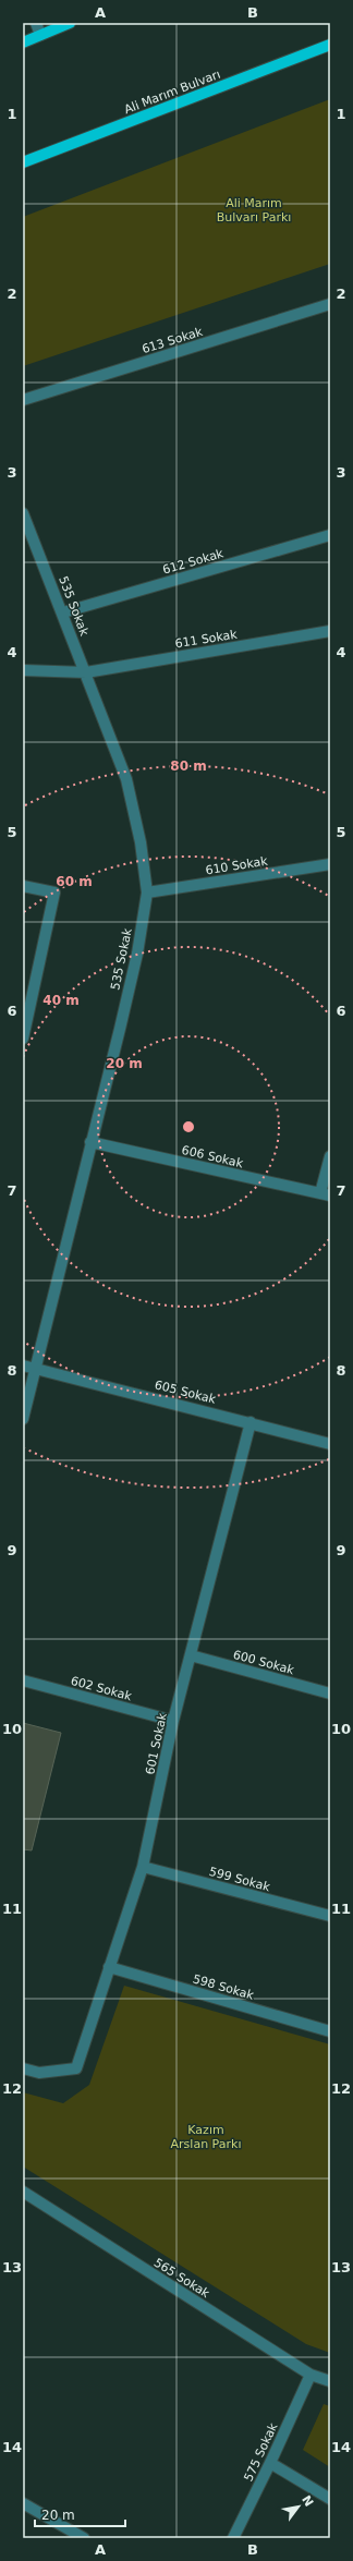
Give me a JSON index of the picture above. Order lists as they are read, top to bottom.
{
  "streets": {
    "main road": ["Ali Marım Bulvarı"],
    "street": [
      "613 Sokak",
      "612 Sokak",
      "535 Sokak",
      "611 Sokak",
      "610 Sokak",
      "606 Sokak",
      "605 Sokak",
      "600 Sokak",
      "602 Sokak",
      "601 Sokak",
      "599 Sokak",
      "598 Sokak",
      "565 Sokak",
      "575 Sokak"
    ]
  },
  "crossings": [
    ["612 Sokak", "535 Sokak"],
    ["535 Sokak", "611 Sokak"],
    ["535 Sokak", "610 Sokak"],
    ["535 Sokak", "606 Sokak"],
    ["535 Sokak", "605 Sokak"],
    ["605 Sokak", "601 Sokak"],
    ["600 Sokak", "601 Sokak"],
    ["602 Sokak", "601 Sokak"],
    ["601 Sokak", "599 Sokak"],
    ["601 Sokak", "598 Sokak"],
    ["565 Sokak", "575 Sokak"]
  ],
  "parks": ["Ali Marım Bulvarı Parkı", "Kazım Arslan Parkı"],
  "scale_bar": "20 m",
  "north": "top right",
  "grid": {
    "columns": ["A", "B"],
    "rows": [
      "1",
      "2",
      "3",
      "4",
      "5",
      "6",
      "7",
      "8",
      "9",
      "10",
      "11",
      "12",
      "13",
      "14"
    ]
  },
  "rings": [
    "80 m",
    "60 m",
    "40 m",
    "20 m"
  ]
}
